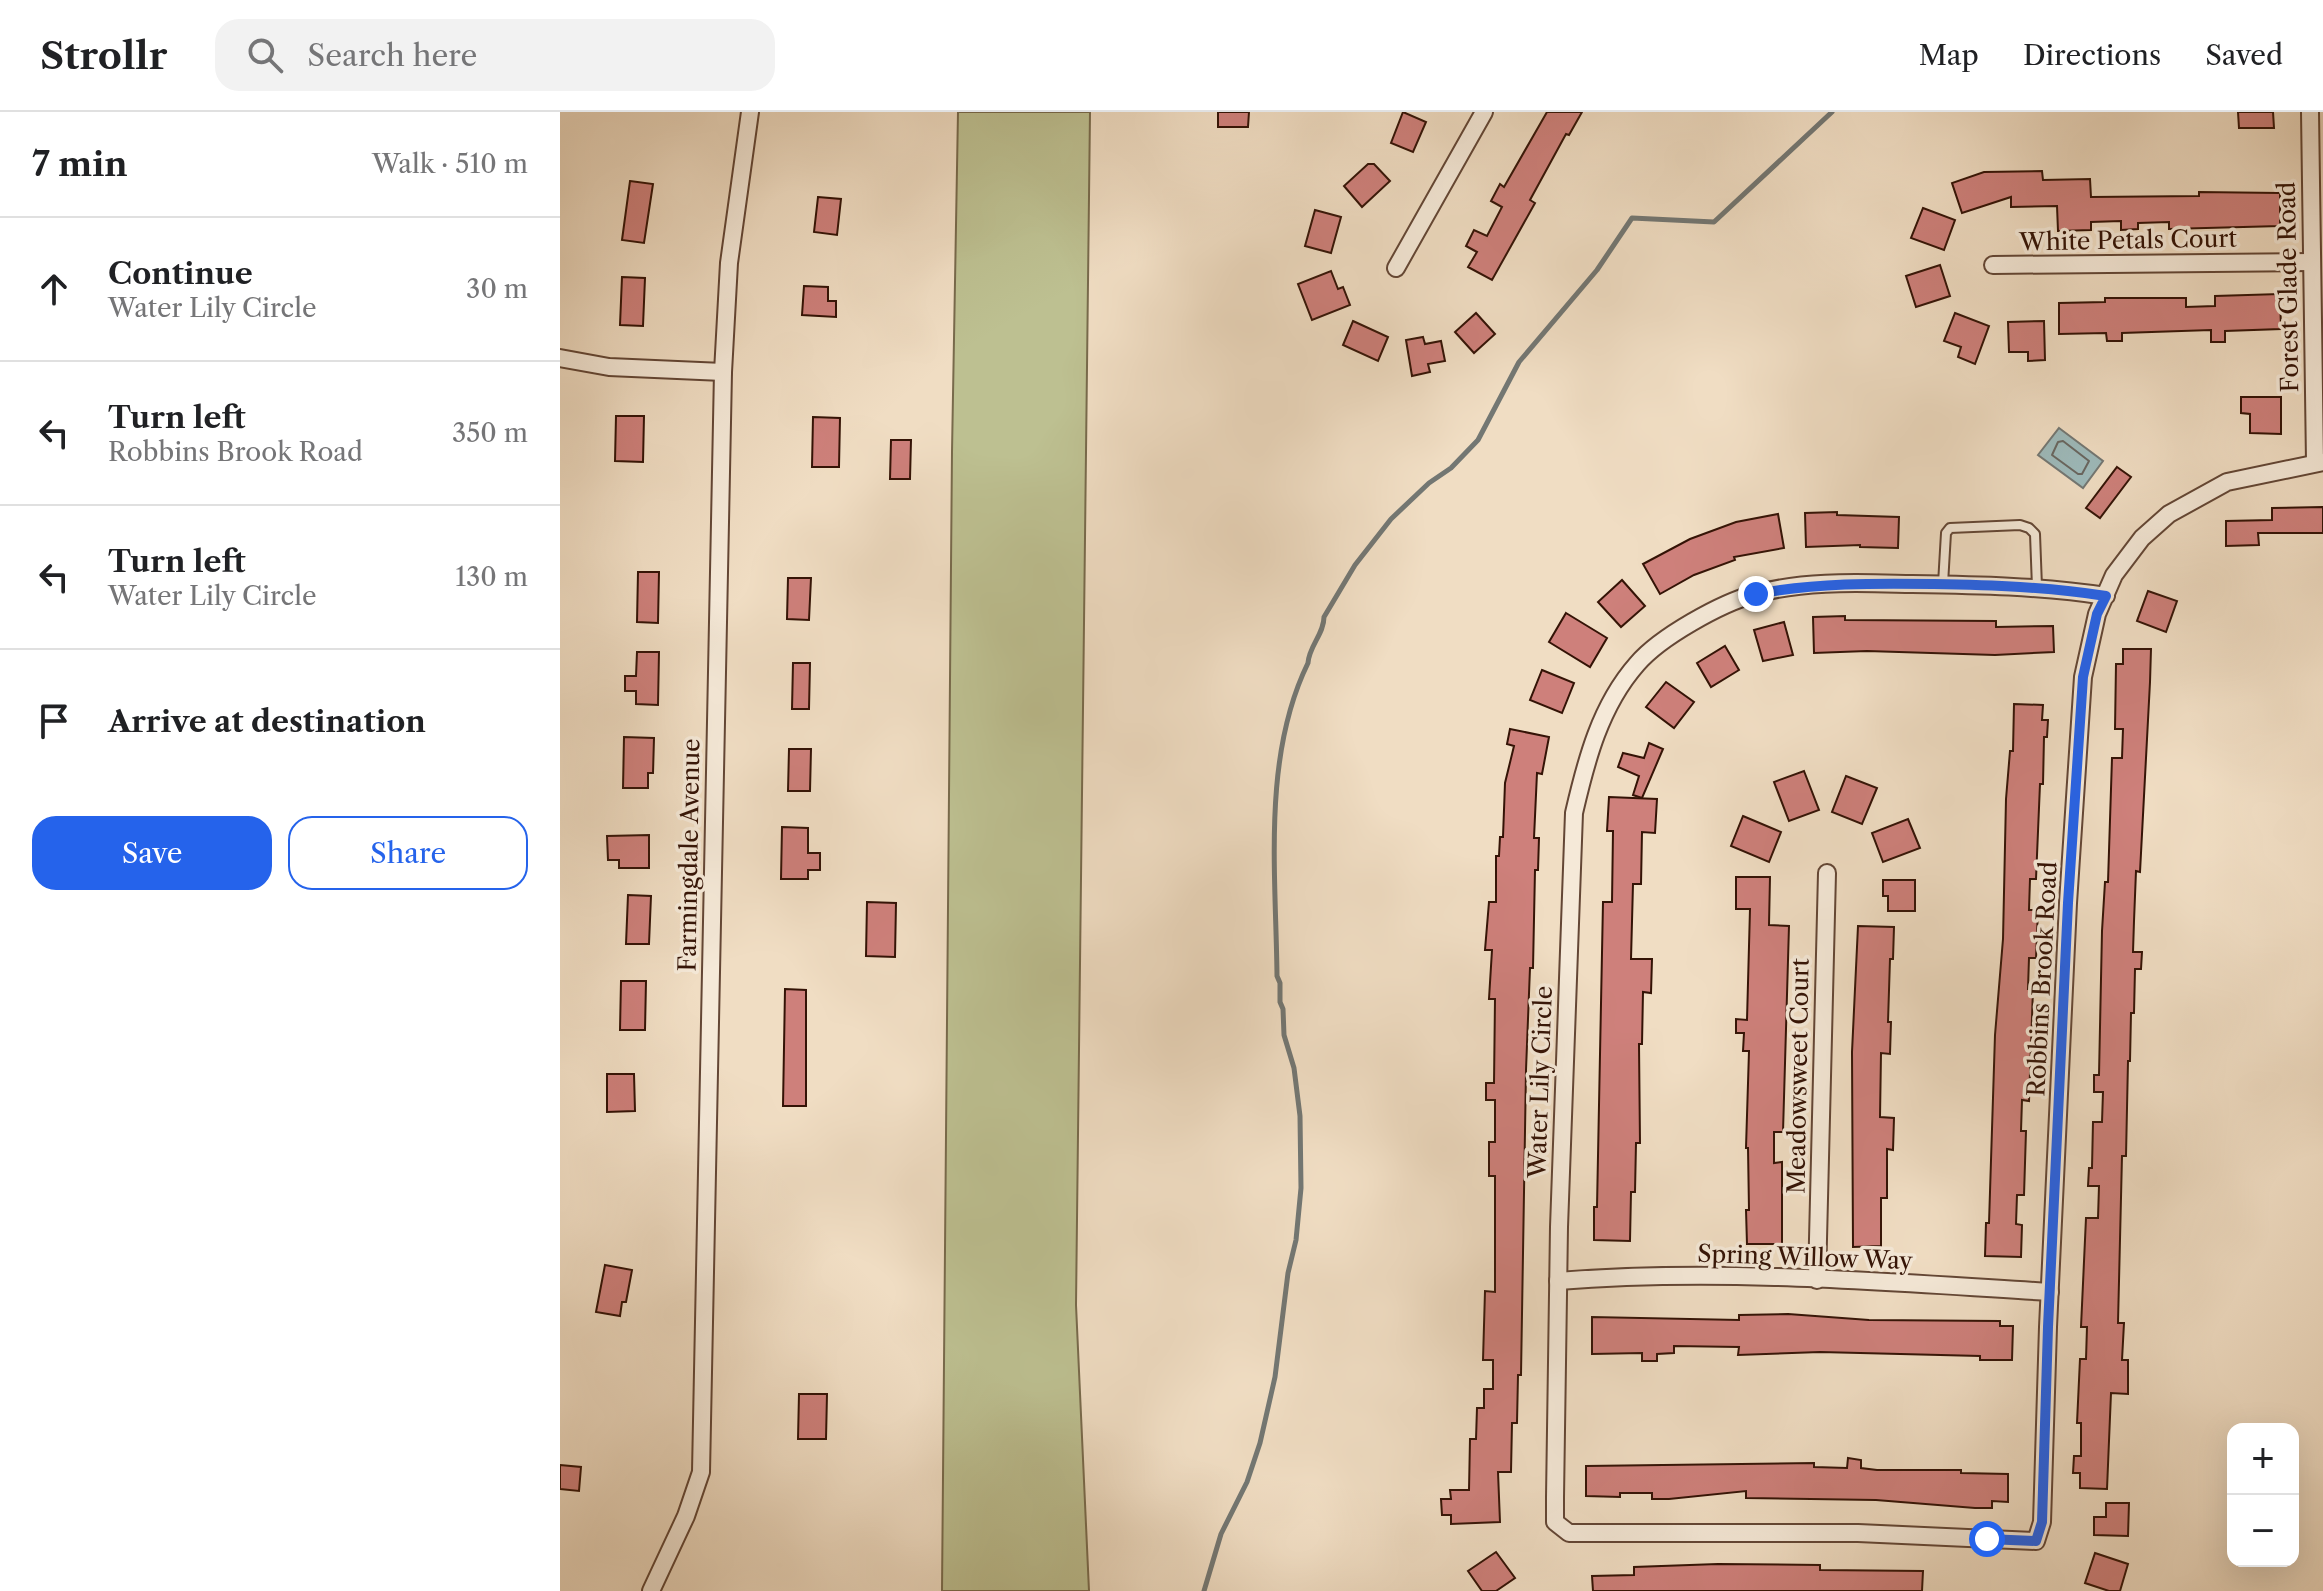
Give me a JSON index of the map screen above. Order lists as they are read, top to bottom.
{
  "streets": {
    "street": [
      "White Petals Court",
      "Forest Glade Road",
      "Farmingdale Avenue",
      "Robbins Brook Road",
      "Meadowsweet Court",
      "Water Lily Circle",
      "Spring Willow Way"
    ]
  },
  "crossings": [
    ["White Petals Court", "Forest Glade Road"],
    ["Forest Glade Road", "Robbins Brook Road"],
    ["Robbins Brook Road", "Water Lily Circle"],
    ["Robbins Brook Road", "Spring Willow Way"],
    ["Meadowsweet Court", "Spring Willow Way"],
    ["Water Lily Circle", "Spring Willow Way"]
  ],
  "page": {
    "header": "Strollr",
    "search": "Search here",
    "nav": ["Map", "Directions", "Saved"],
    "heading": ["7 min", "Walk · 510 m"],
    "list": [
      ["Continue", "Water Lily Circle", "30 m"],
      ["Turn left", "Robbins Brook Road", "350 m"],
      ["Turn left", "Water Lily Circle", "130 m"],
      "Arrive at destination"
    ],
    "buttons": ["Save", "Share"],
    "map_buttons": ["+", "−"]
  }
}
